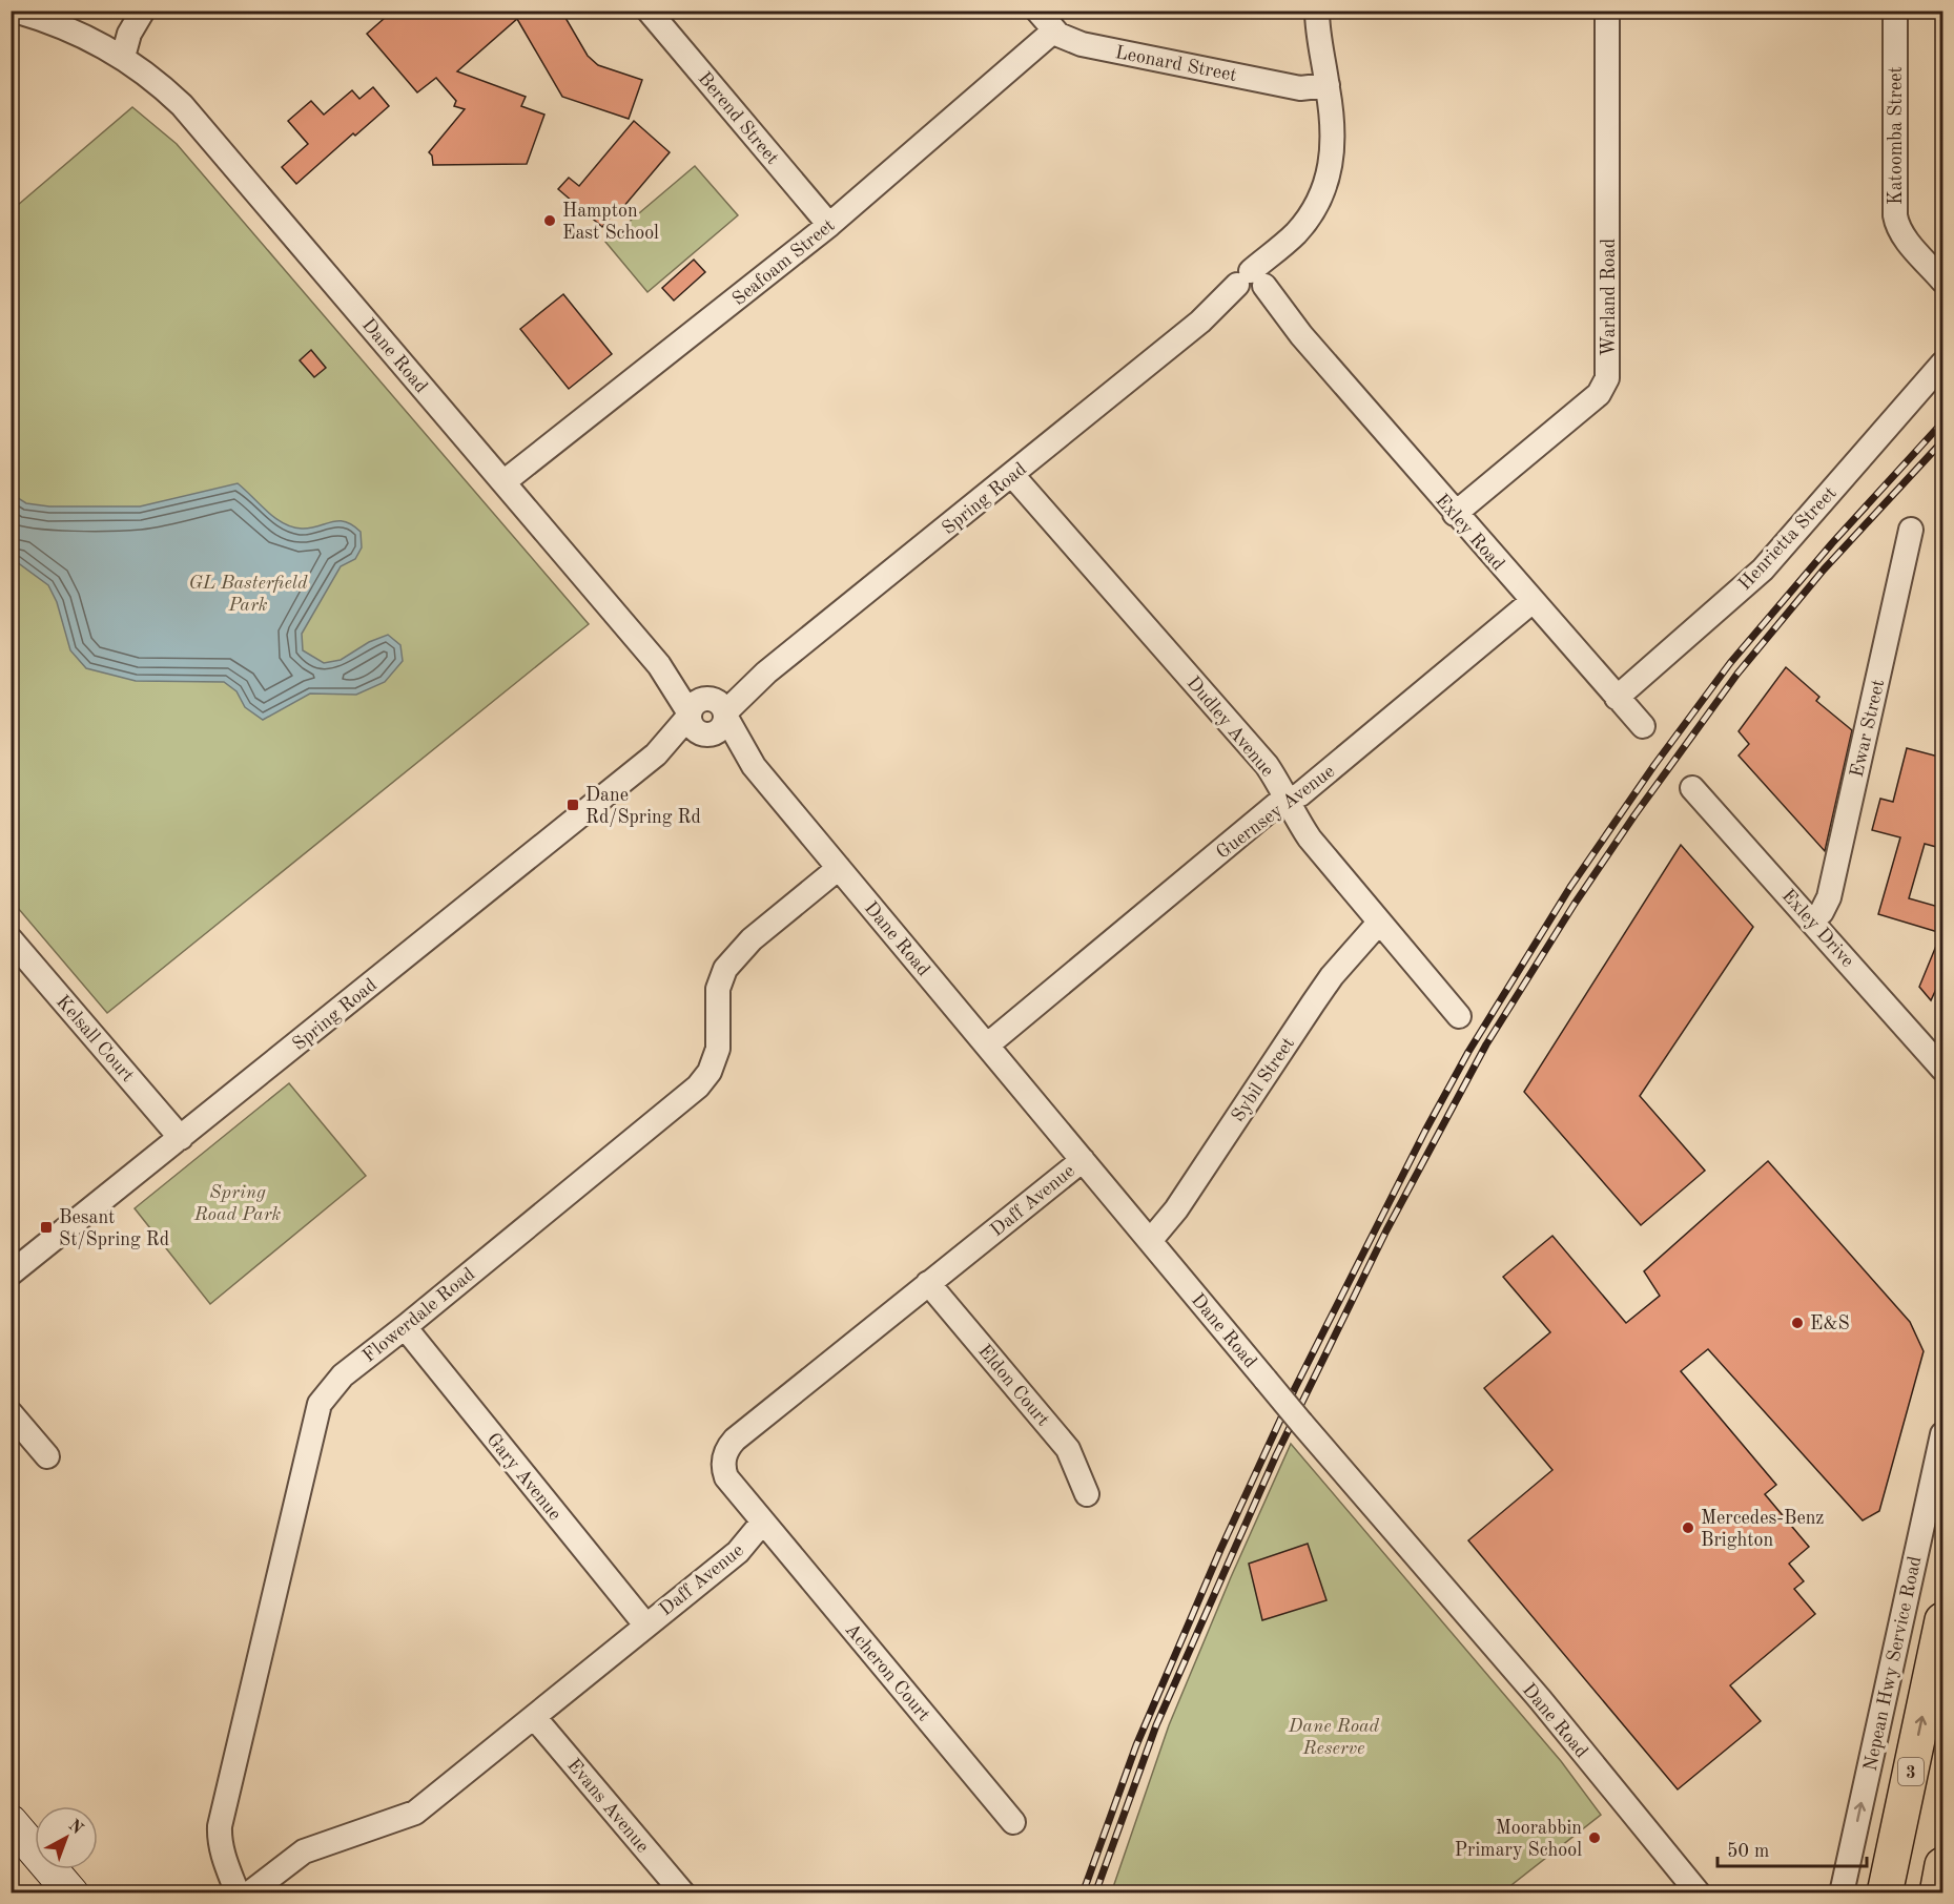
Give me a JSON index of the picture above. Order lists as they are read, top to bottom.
{
  "streets": {
    "highway": ["3"],
    "street": [
      "Leonard Street",
      "Berend Street",
      "Katoomba Street",
      "Seafoam Street",
      "Warland Road",
      "Dane Road",
      "Spring Road",
      "Exley Road",
      "Henrietta Street",
      "Dudley Avenue",
      "Ewar Street",
      "Guernsey Avenue",
      "Exley Drive",
      "Kelsall Court",
      "Sybil Street",
      "Daff Avenue",
      "Flowerdale Road",
      "Eldon Court",
      "Gary Avenue",
      "Nepean Hwy Service Road",
      "Acheron Court",
      "Evans Avenue"
    ]
  },
  "crossings": [
    ["Leonard Street", "Seafoam Street"],
    ["Berend Street", "Seafoam Street"],
    ["Seafoam Street", "Dane Road"],
    ["Warland Road", "Exley Road"],
    ["Dane Road", "Spring Road"],
    ["Dane Road", "Guernsey Avenue"],
    ["Dane Road", "Sybil Street"],
    ["Dane Road", "Daff Avenue"],
    ["Dane Road", "Flowerdale Road"],
    ["Spring Road", "Exley Road"],
    ["Spring Road", "Dudley Avenue"],
    ["Spring Road", "Kelsall Court"],
    ["Exley Road", "Henrietta Street"],
    ["Exley Road", "Guernsey Avenue"],
    ["Dudley Avenue", "Guernsey Avenue"],
    ["Dudley Avenue", "Sybil Street"],
    ["Ewar Street", "Exley Drive"],
    ["Daff Avenue", "Eldon Court"],
    ["Daff Avenue", "Gary Avenue"],
    ["Daff Avenue", "Acheron Court"],
    ["Daff Avenue", "Evans Avenue"],
    ["Flowerdale Road", "Gary Avenue"]
  ],
  "one_way": ["Nepean Hwy Service Road"],
  "parks": ["GL Basterfield Park", "Spring Road Park", "Dane Road Reserve"],
  "places": {
    "other": [
      "Hampton East School",
      "E&S",
      "Mercedes-Benz Brighton",
      "Moorabbin Primary School"
    ],
    "transit": ["Dane Rd/Spring Rd", "Besant St/Spring Rd"]
  },
  "scale_bar": "50 m",
  "north": "top right"
}
